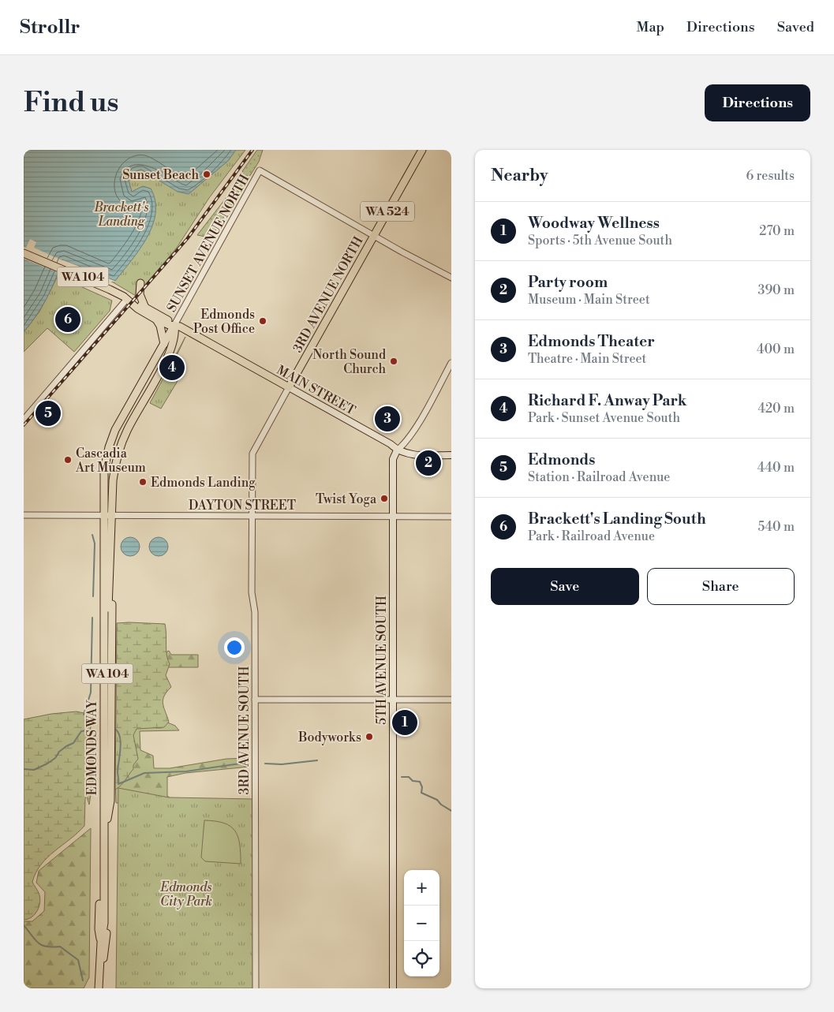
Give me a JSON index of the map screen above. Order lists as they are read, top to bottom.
{
  "streets": {
    "main road": [
      "WA 524",
      "WA 104",
      "3RD AVENUE NORTH",
      "MAIN STREET",
      "5TH AVENUE SOUTH",
      "EDMONDS WAY"
    ],
    "street": ["SUNSET AVENUE NORTH", "DAYTON STREET", "3RD AVENUE SOUTH"]
  },
  "crossings": [
    ["SUNSET AVENUE NORTH", "WA 104"],
    ["SUNSET AVENUE NORTH", "3RD AVENUE NORTH"],
    ["SUNSET AVENUE NORTH", "MAIN STREET"],
    ["WA 104", "MAIN STREET"],
    ["WA 104", "DAYTON STREET"],
    ["WA 104", "EDMONDS WAY"],
    ["3RD AVENUE NORTH", "MAIN STREET"],
    ["3RD AVENUE NORTH", "3RD AVENUE SOUTH"],
    ["MAIN STREET", "5TH AVENUE SOUTH"],
    ["MAIN STREET", "3RD AVENUE SOUTH"],
    ["DAYTON STREET", "5TH AVENUE SOUTH"],
    ["DAYTON STREET", "3RD AVENUE SOUTH"],
    ["DAYTON STREET", "EDMONDS WAY"]
  ],
  "parks": ["Brackett's Landing", "Edmonds City Park"],
  "places": [
    "Sunset Beach",
    "Edmonds Post Office",
    "North Sound Church",
    "Cascadia Art Museum",
    "Edmonds Landing",
    "Twist Yoga",
    "Bodyworks"
  ],
  "page": {
    "header": "Strollr",
    "nav": ["Map", "Directions", "Saved"],
    "buttons": [
      "Directions",
      ["Save", "Share"]
    ],
    "title": "Find us",
    "heading": ["Nearby", "6 results"],
    "list": [
      {
        "mark": "1",
        "name": "Woodway Wellness",
        "note": "Sports · 5th Avenue South",
        "value": "270 m"
      },
      {
        "mark": "2",
        "name": "Party room",
        "note": "Museum · Main Street",
        "value": "390 m"
      },
      {
        "mark": "3",
        "name": "Edmonds Theater",
        "note": "Theatre · Main Street",
        "value": "400 m"
      },
      {
        "mark": "4",
        "name": "Richard F. Anway Park",
        "note": "Park · Sunset Avenue South",
        "value": "420 m"
      },
      {
        "mark": "5",
        "name": "Edmonds",
        "note": "Station · Railroad Avenue",
        "value": "440 m"
      },
      {
        "mark": "6",
        "name": "Brackett's Landing South",
        "note": "Park · Railroad Avenue",
        "value": "540 m"
      }
    ],
    "pins": [
      "6",
      "4",
      "5",
      "3",
      "2",
      "1"
    ],
    "map_buttons": ["+", "−"]
  }
}
